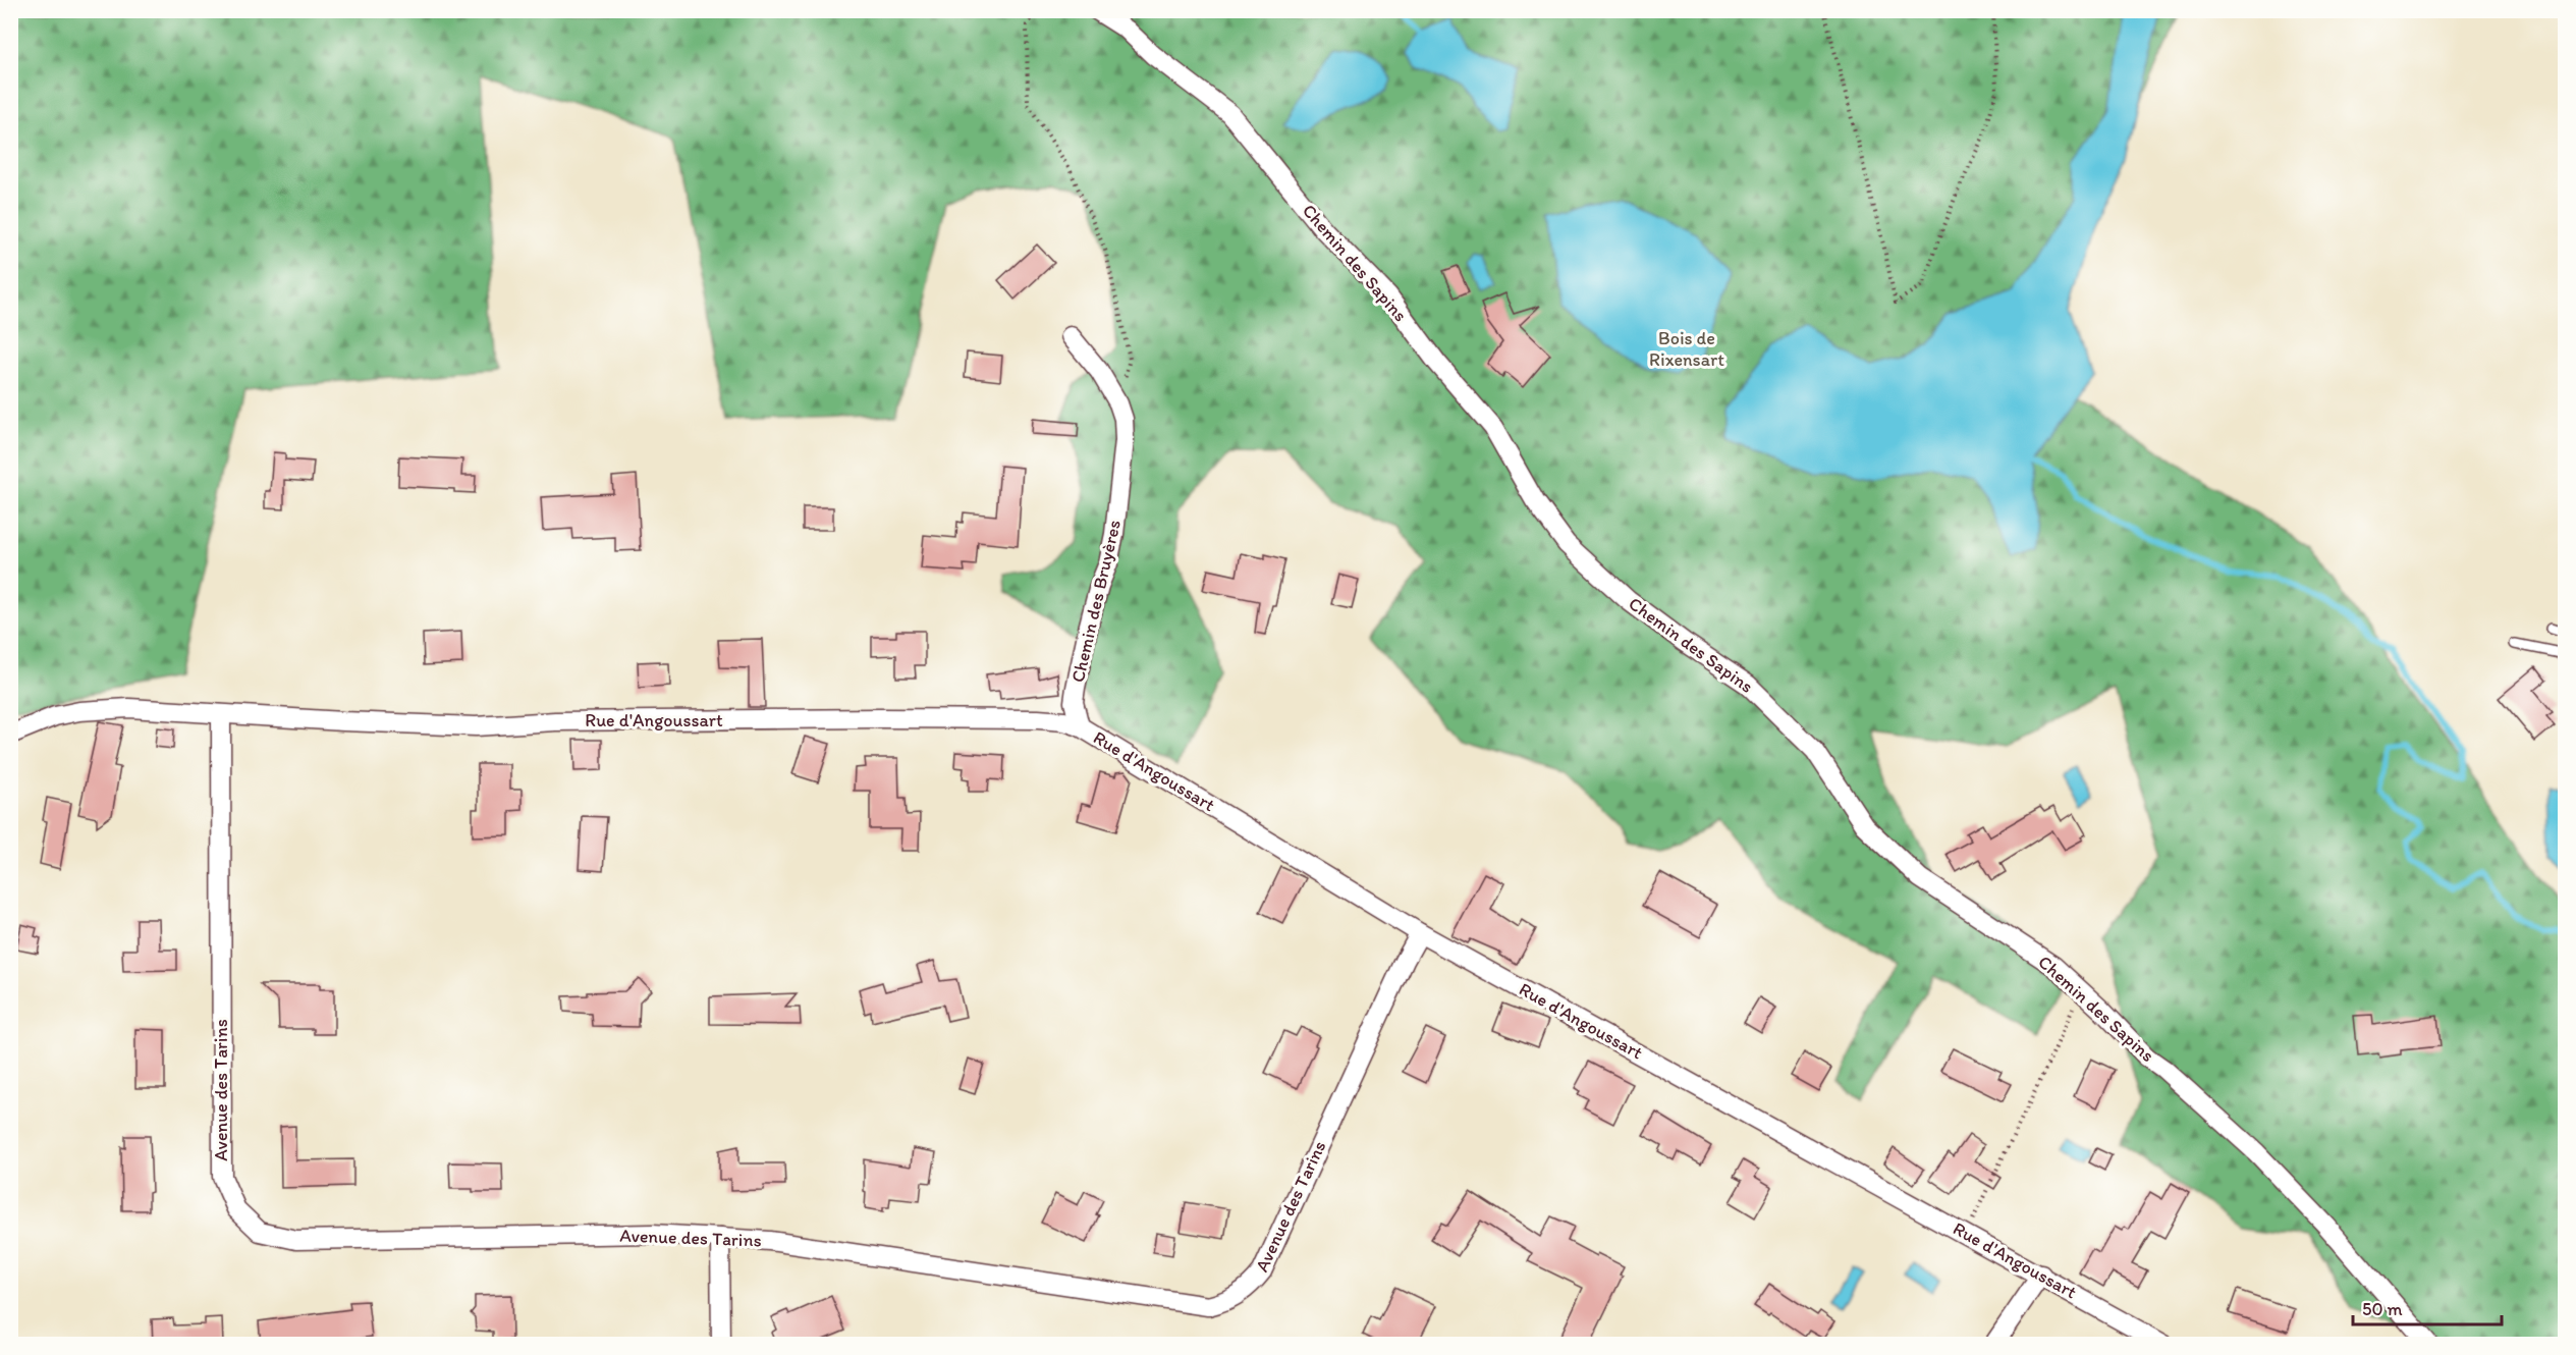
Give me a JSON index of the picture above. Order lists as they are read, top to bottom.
{
  "streets": {
    "street": [
      "Chemin des Sapins",
      "Chemin des Bruyères",
      "Rue d'Angoussart",
      "Avenue des Tarins"
    ]
  },
  "crossings": [
    ["Chemin des Bruyères", "Rue d'Angoussart"],
    ["Rue d'Angoussart", "Avenue des Tarins"]
  ],
  "parks": ["Bois de Rixensart"],
  "scale_bar": "50 m"
}
